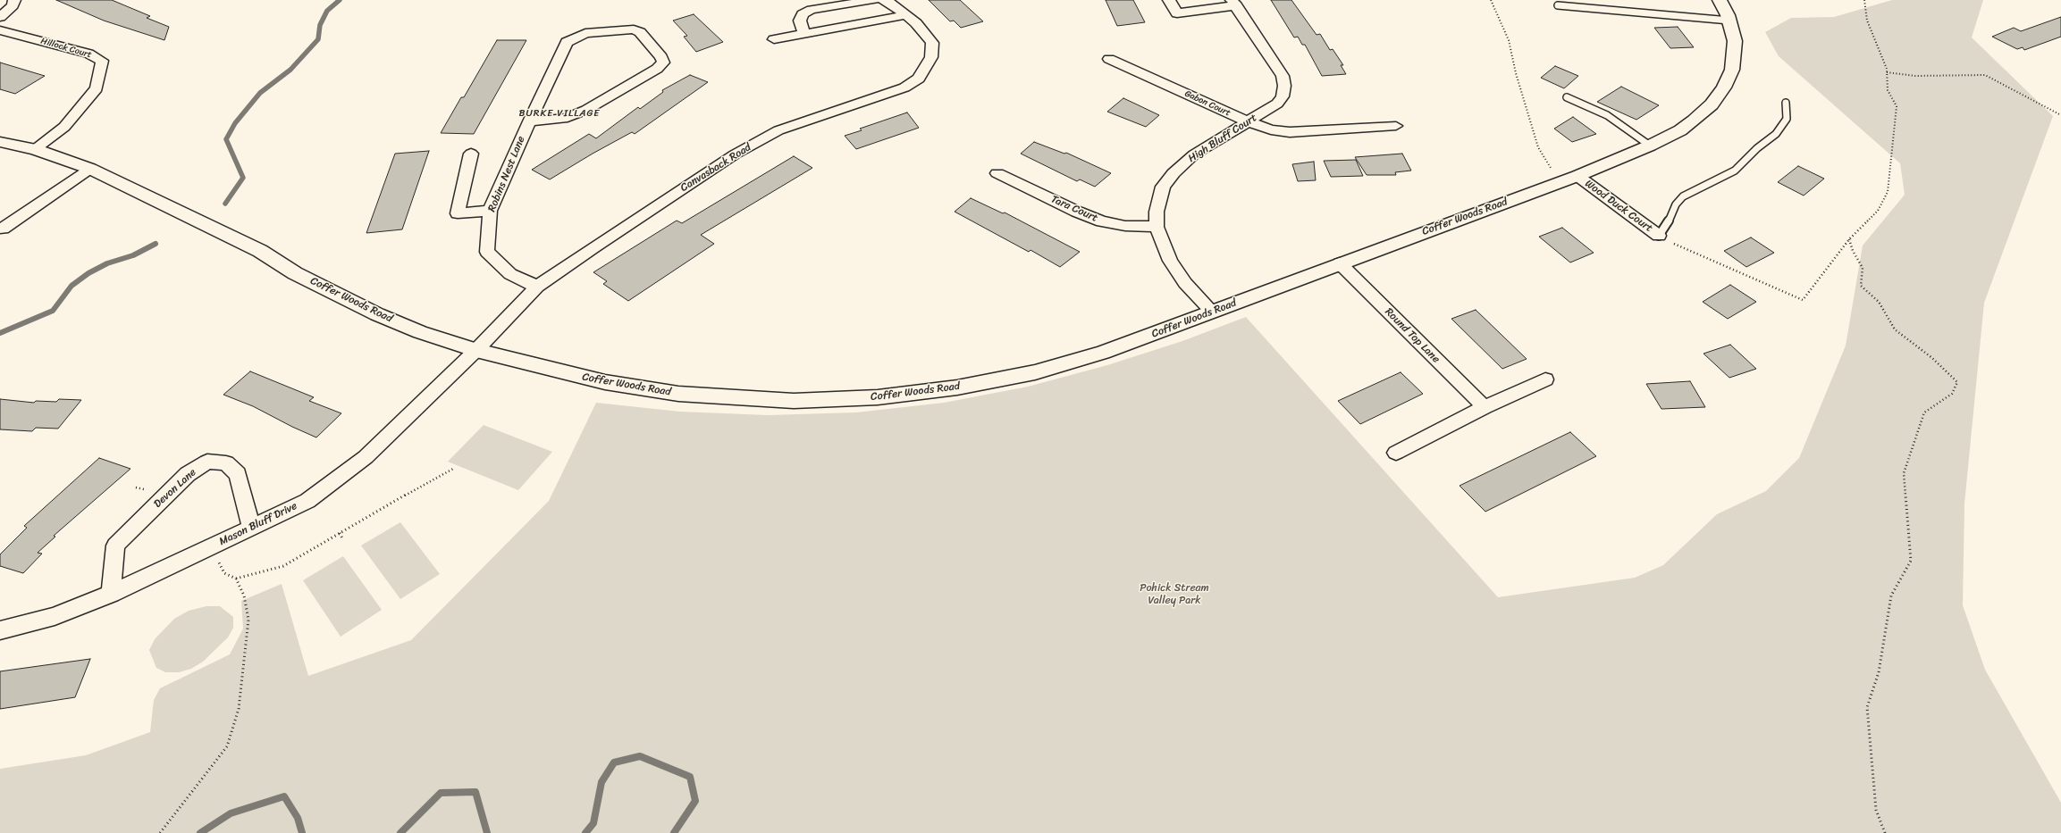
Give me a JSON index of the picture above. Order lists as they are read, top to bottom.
{
  "streets": {
    "street": [
      "Hillock Court",
      "Gabon Court",
      "High Bluff Court",
      "Canvasback Road",
      "Robins Nest Lane",
      "Wood Duck Court",
      "Tara Court",
      "Coffer Woods Road",
      "Round Top Lane",
      "Devon Lane",
      "Mason Bluff Drive"
    ]
  },
  "crossings": [
    ["Hillock Court", "Coffer Woods Road"],
    ["Gabon Court", "High Bluff Court"],
    ["High Bluff Court", "Tara Court"],
    ["High Bluff Court", "Coffer Woods Road"],
    ["Canvasback Road", "Robins Nest Lane"],
    ["Canvasback Road", "Coffer Woods Road"],
    ["Canvasback Road", "Mason Bluff Drive"],
    ["Wood Duck Court", "Coffer Woods Road"],
    ["Coffer Woods Road", "Round Top Lane"],
    ["Coffer Woods Road", "Mason Bluff Drive"],
    ["Devon Lane", "Mason Bluff Drive"]
  ],
  "districts": ["BURKE VILLAGE"],
  "parks": ["Pohick Stream Valley Park"]
}
